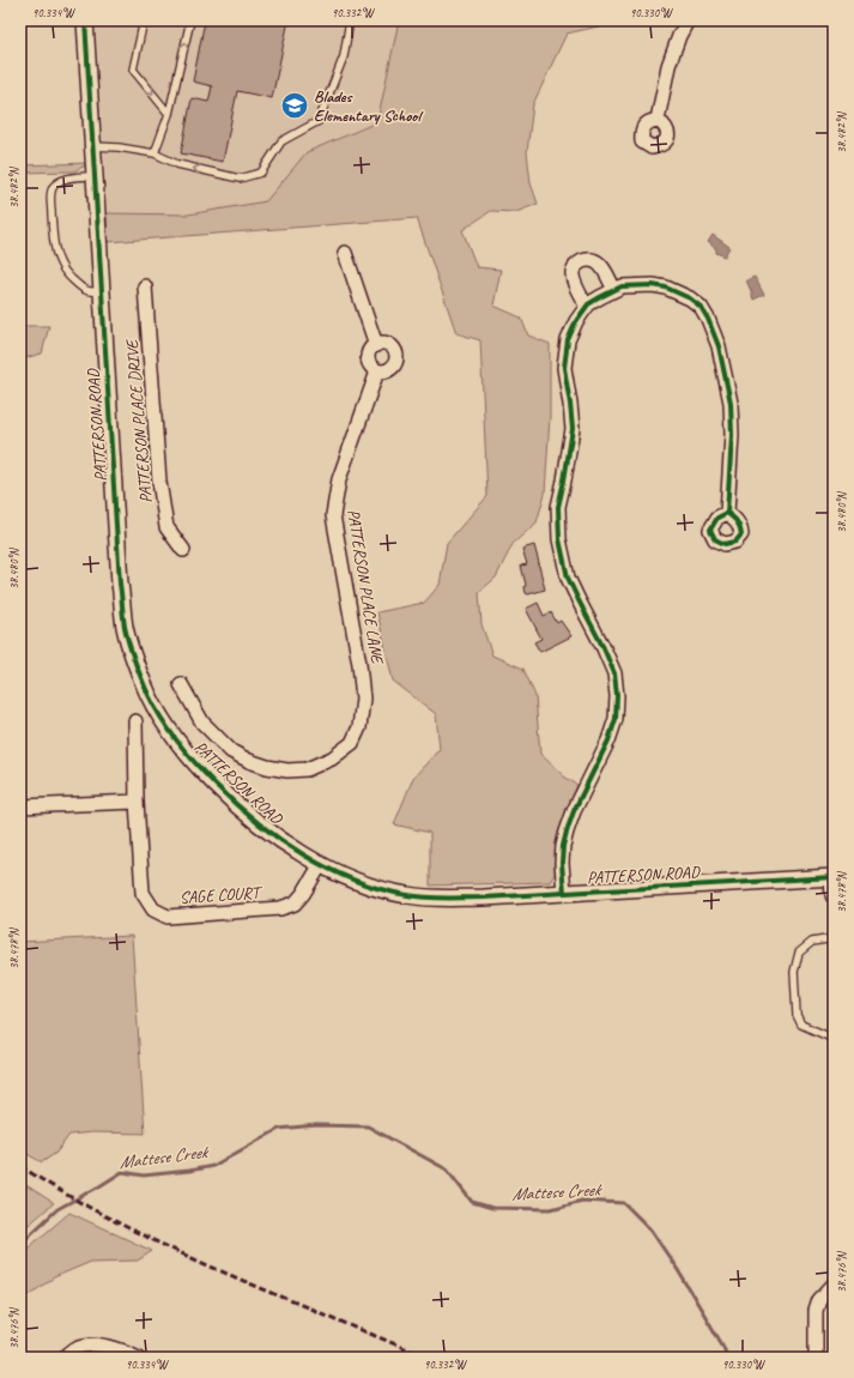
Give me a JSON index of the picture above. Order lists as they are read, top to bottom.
{
  "streets": {
    "street": [
      "PATTERSON PLACE DRIVE",
      "PATTERSON ROAD",
      "PATTERSON PLACE LANE",
      "SAGE COURT"
    ]
  },
  "crossings": [
    ["PATTERSON ROAD", "SAGE COURT"]
  ],
  "water": ["Mattese Creek"],
  "places": {
    "school or university": ["Blades Elementary School"]
  },
  "coordinates": [
    "90.334°W",
    "90.332°W",
    "90.330°W",
    "38.482°N",
    "38.480°N",
    "38.478°N",
    "38.476°N"
  ]
}
